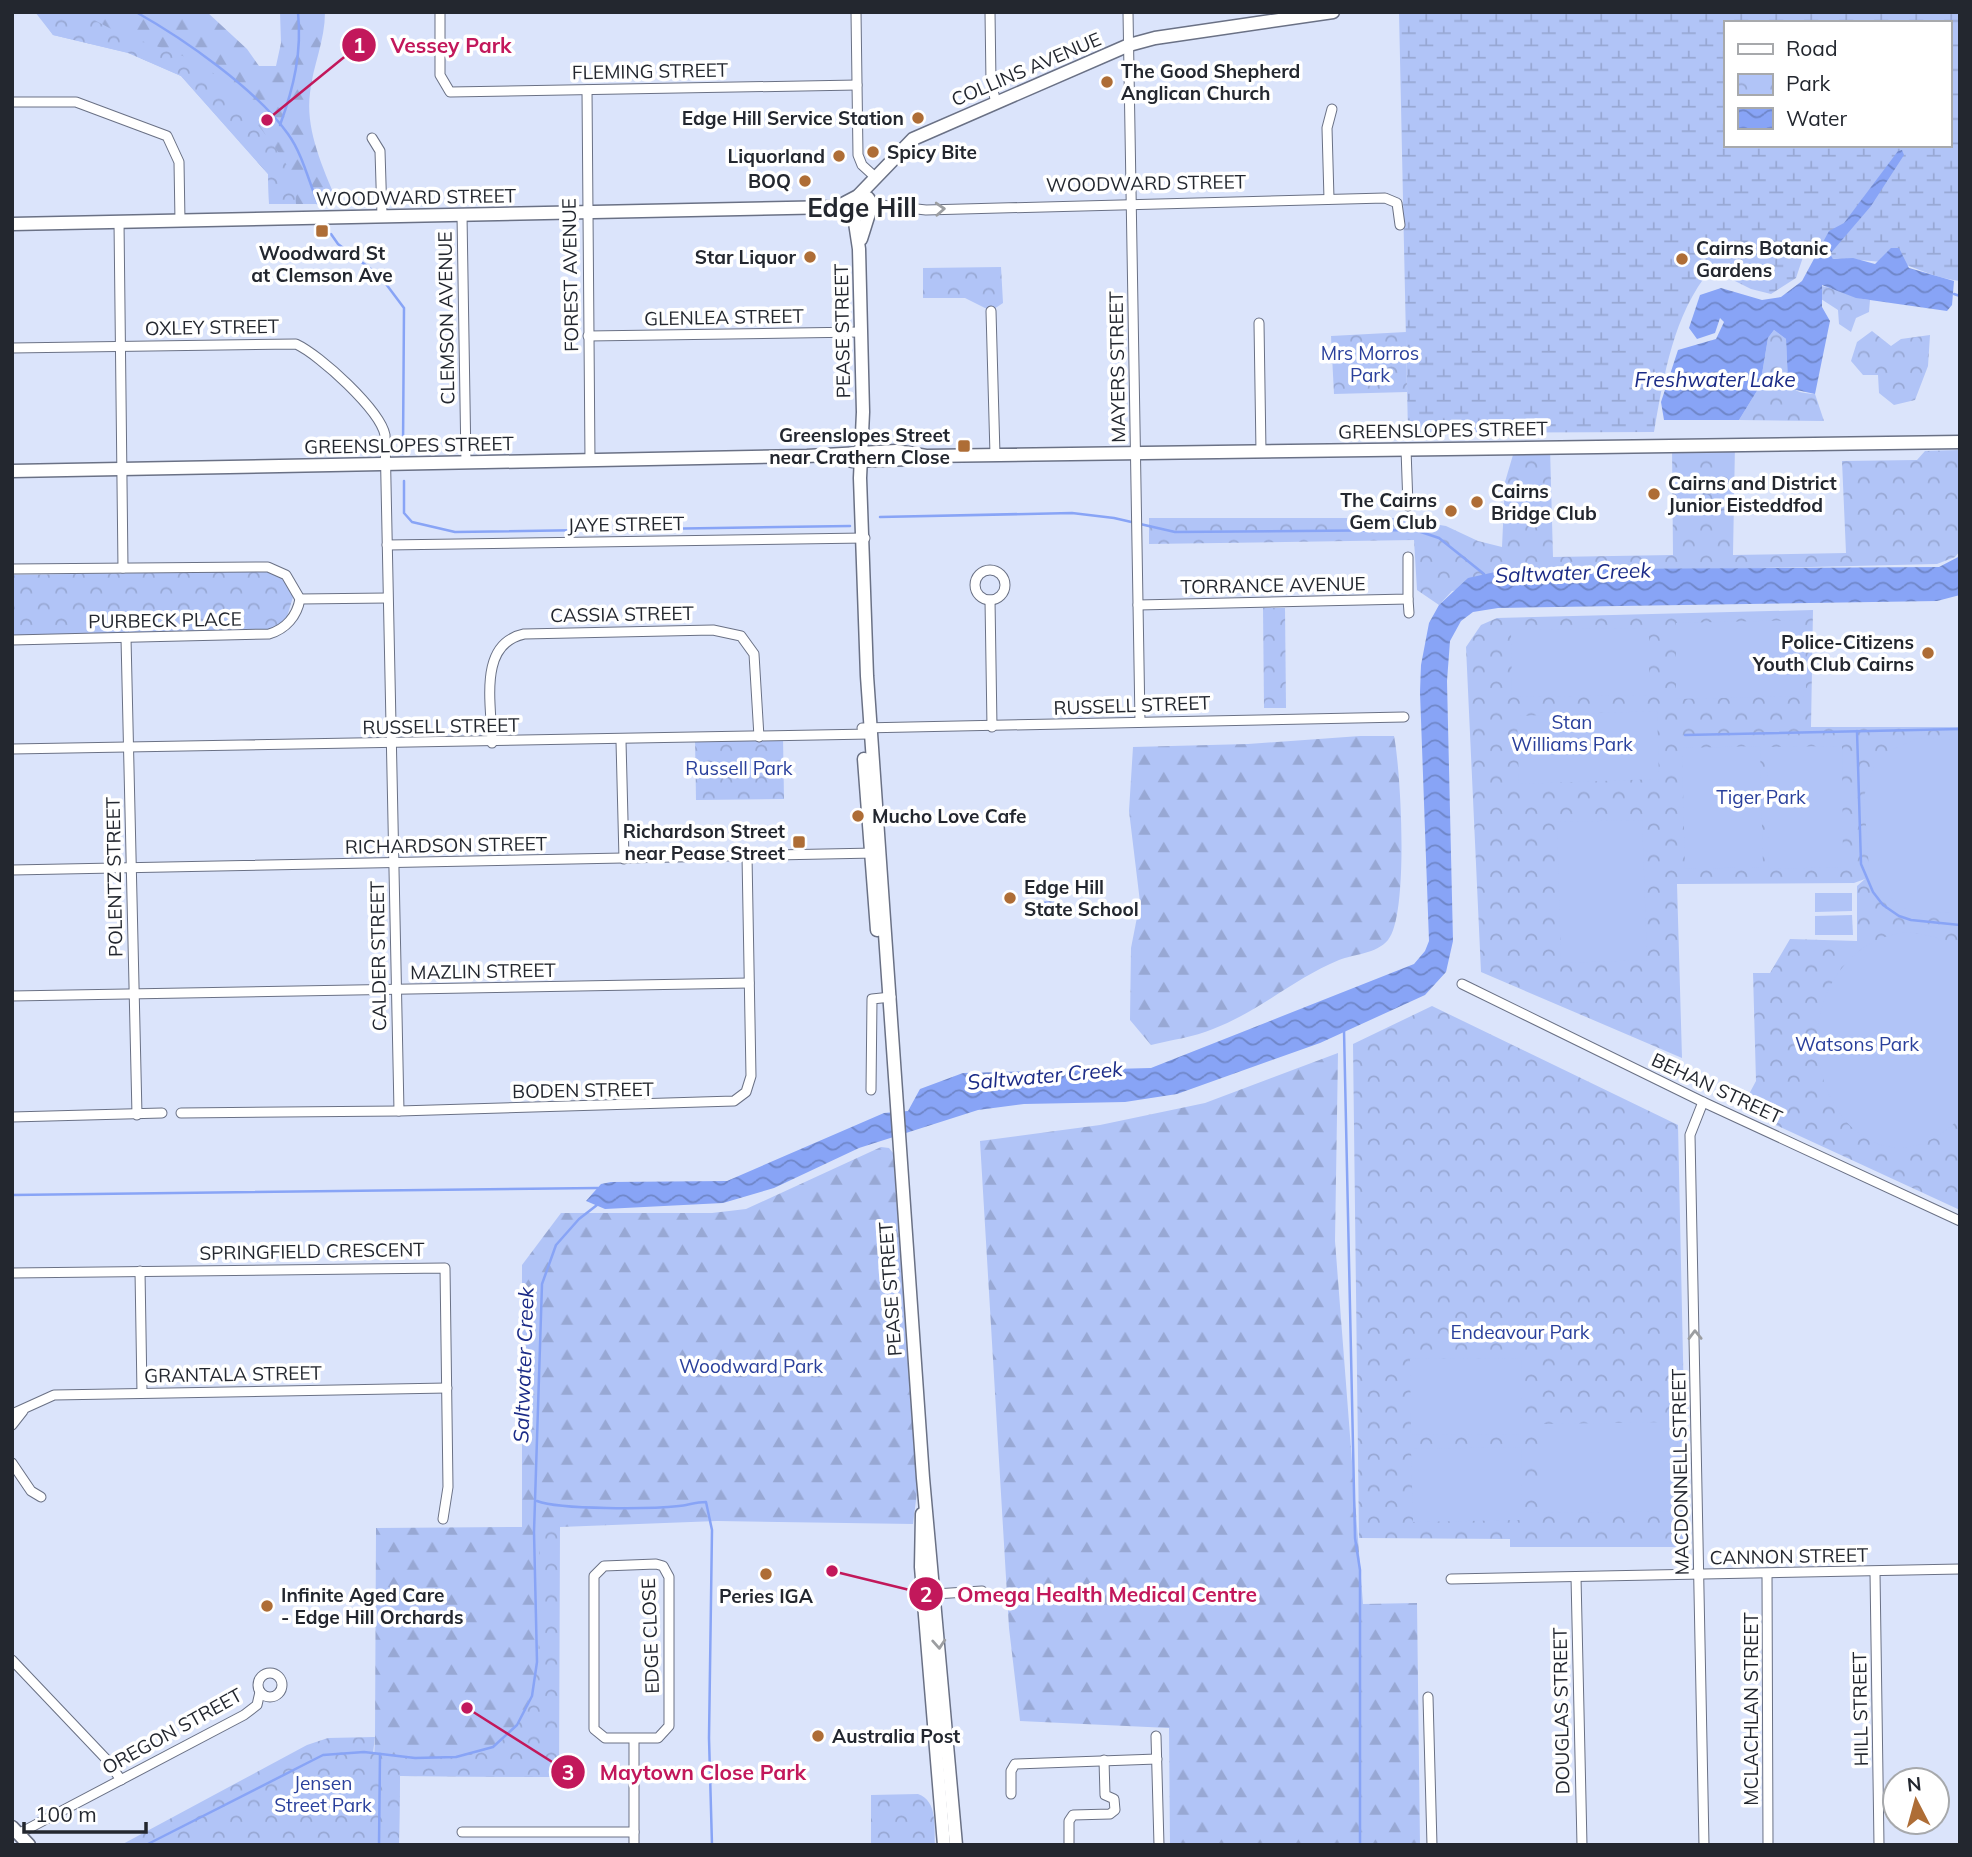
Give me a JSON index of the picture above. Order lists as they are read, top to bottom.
{
  "streets": {
    "street": [
      "COLLINS AVENUE",
      "FLEMING STREET",
      "WOODWARD STREET",
      "FOREST AVENUE",
      "GLENLEA STREET",
      "CLEMSON AVENUE",
      "OXLEY STREET",
      "PEASE STREET",
      "MAYERS STREET",
      "GREENSLOPES STREET",
      "JAYE STREET",
      "TORRANCE AVENUE",
      "CASSIA STREET",
      "PURBECK PLACE",
      "RUSSELL STREET",
      "RICHARDSON STREET",
      "POLENTZ STREET",
      "CALDER STREET",
      "MAZLIN STREET",
      "BEHAN STREET",
      "BODEN STREET",
      "SPRINGFIELD CRESCENT",
      "GRANTALA STREET",
      "MACDONNELL STREET",
      "CANNON STREET",
      "EDGE CLOSE",
      "MCLACHLAN STREET",
      "HILL STREET",
      "DOUGLAS STREET",
      "OREGON STREET"
    ]
  },
  "crossings": [
    ["COLLINS AVENUE", "WOODWARD STREET"],
    ["COLLINS AVENUE", "MAYERS STREET"],
    ["FLEMING STREET", "FOREST AVENUE"],
    ["WOODWARD STREET", "FOREST AVENUE"],
    ["WOODWARD STREET", "CLEMSON AVENUE"],
    ["WOODWARD STREET", "PEASE STREET"],
    ["WOODWARD STREET", "MAYERS STREET"],
    ["FOREST AVENUE", "GLENLEA STREET"],
    ["FOREST AVENUE", "GREENSLOPES STREET"],
    ["GLENLEA STREET", "PEASE STREET"],
    ["CLEMSON AVENUE", "GREENSLOPES STREET"],
    ["OXLEY STREET", "GREENSLOPES STREET"],
    ["OXLEY STREET", "CALDER STREET"],
    ["PEASE STREET", "GREENSLOPES STREET"],
    ["PEASE STREET", "JAYE STREET"],
    ["PEASE STREET", "RUSSELL STREET"],
    ["PEASE STREET", "RICHARDSON STREET"],
    ["MAYERS STREET", "GREENSLOPES STREET"],
    ["MAYERS STREET", "TORRANCE AVENUE"],
    ["MAYERS STREET", "RUSSELL STREET"],
    ["GREENSLOPES STREET", "CALDER STREET"],
    ["JAYE STREET", "CALDER STREET"],
    ["CASSIA STREET", "RUSSELL STREET"],
    ["PURBECK PLACE", "POLENTZ STREET"],
    ["RUSSELL STREET", "POLENTZ STREET"],
    ["RUSSELL STREET", "CALDER STREET"],
    ["RICHARDSON STREET", "POLENTZ STREET"],
    ["RICHARDSON STREET", "CALDER STREET"],
    ["RICHARDSON STREET", "BODEN STREET"],
    ["POLENTZ STREET", "MAZLIN STREET"],
    ["CALDER STREET", "MAZLIN STREET"],
    ["CALDER STREET", "BODEN STREET"],
    ["MAZLIN STREET", "BODEN STREET"],
    ["BEHAN STREET", "MACDONNELL STREET"],
    ["SPRINGFIELD CRESCENT", "GRANTALA STREET"],
    ["MACDONNELL STREET", "CANNON STREET"],
    ["CANNON STREET", "MCLACHLAN STREET"],
    ["CANNON STREET", "HILL STREET"],
    ["CANNON STREET", "DOUGLAS STREET"]
  ],
  "one_way": ["MACDONNELL STREET"],
  "districts": ["Edge Hill"],
  "water": ["Freshwater Lake", "Saltwater Creek"],
  "parks": [
    "Mrs Morros Park",
    "Stan Williams Park",
    "Russell Park",
    "Tiger Park",
    "Watsons Park",
    "Endeavour Park",
    "Woodward Park",
    "Jensen Street Park"
  ],
  "places": {
    "other": [
      "The Good Shepherd Anglican Church",
      "Edge Hill Service Station",
      "Vessey Park",
      "Spicy Bite",
      "Liquorland",
      "BOQ",
      "Star Liquor",
      "Cairns Botanic Gardens",
      "Cairns and District Junior Eisteddfod",
      "Cairns Bridge Club",
      "The Cairns Gem Club",
      "Police-Citizens Youth Club Cairns",
      "Mucho Love Cafe",
      "Edge Hill State School",
      "Omega Health Medical Centre",
      "Peries IGA",
      "Infinite Aged Care - Edge Hill Orchards",
      "Maytown Close Park",
      "Australia Post"
    ],
    "transit": ["Woodward St at Clemson Ave", "Greenslopes Street near Crathern Close", "Richardson Street near Pease Street"]
  },
  "legend": ["Road", "Park", "Water"],
  "scale_bar": "100 m",
  "north": "top"
}
